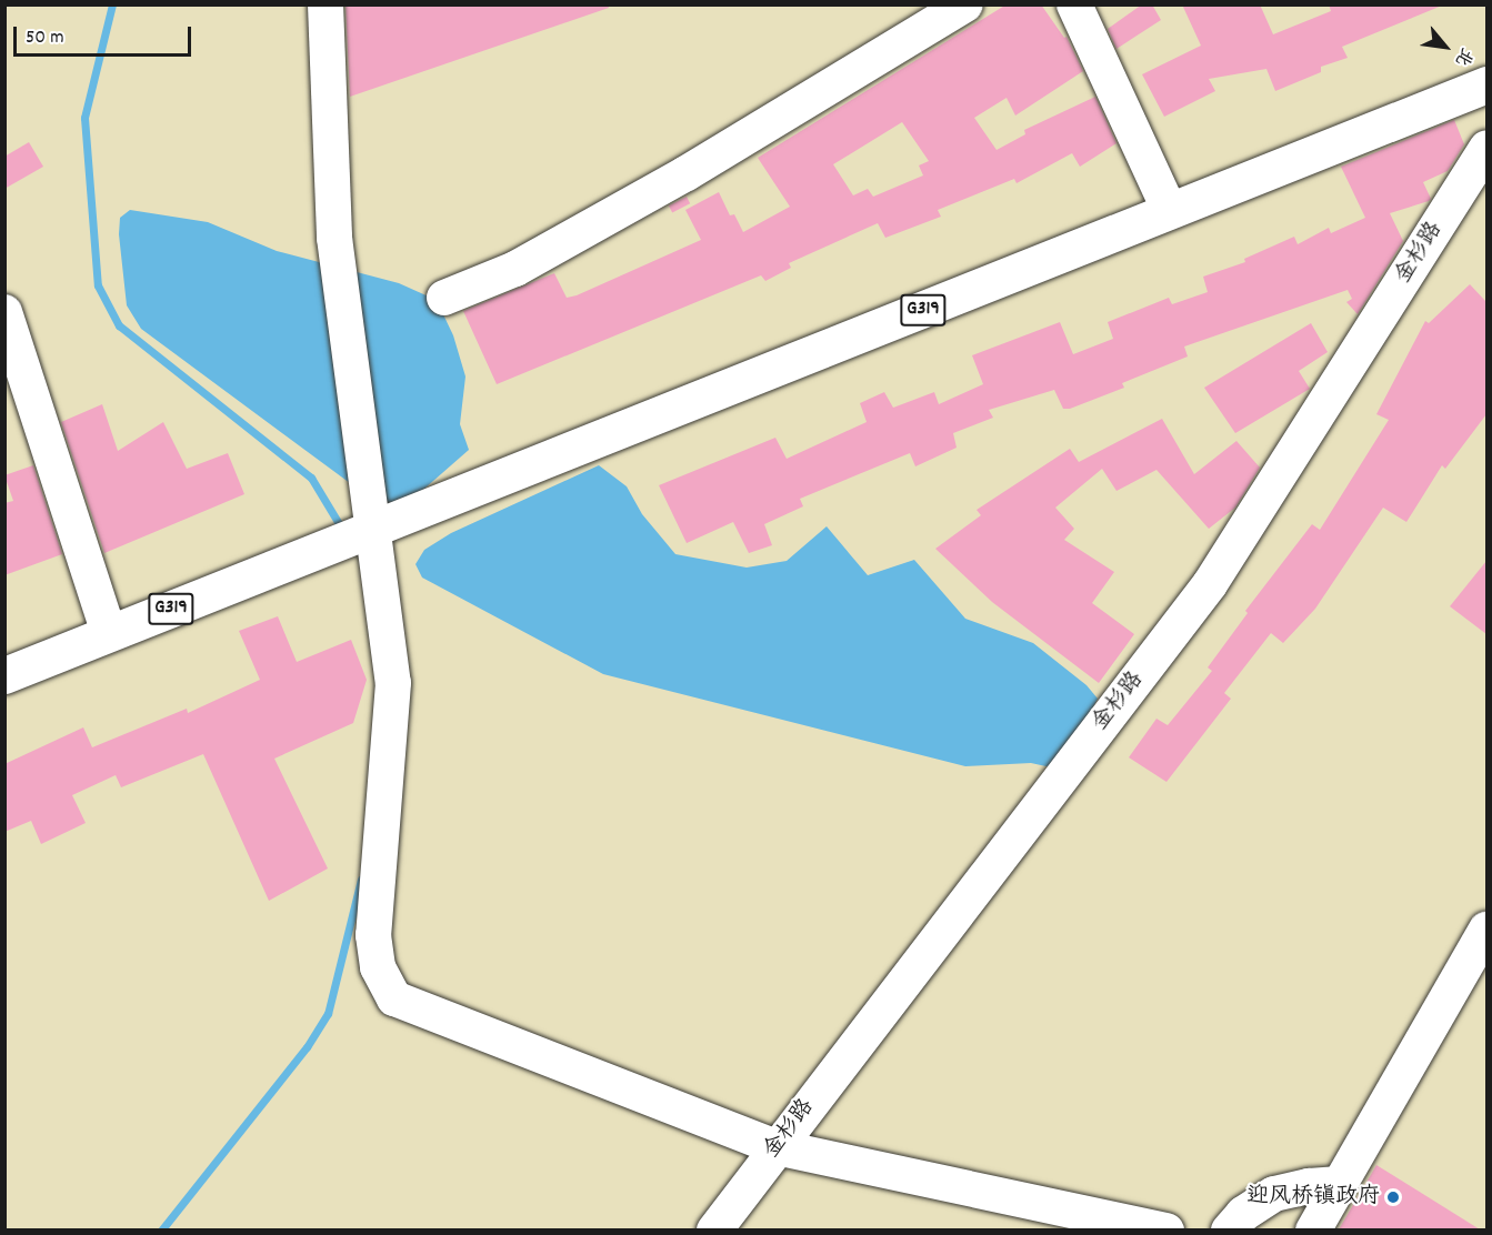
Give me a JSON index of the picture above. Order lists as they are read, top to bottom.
{
  "streets": {
    "highway": ["G319"],
    "street": ["金杉路"]
  },
  "places": ["迎风桥镇政府"],
  "scale_bar": "50 m",
  "north": "bottom right"
}
